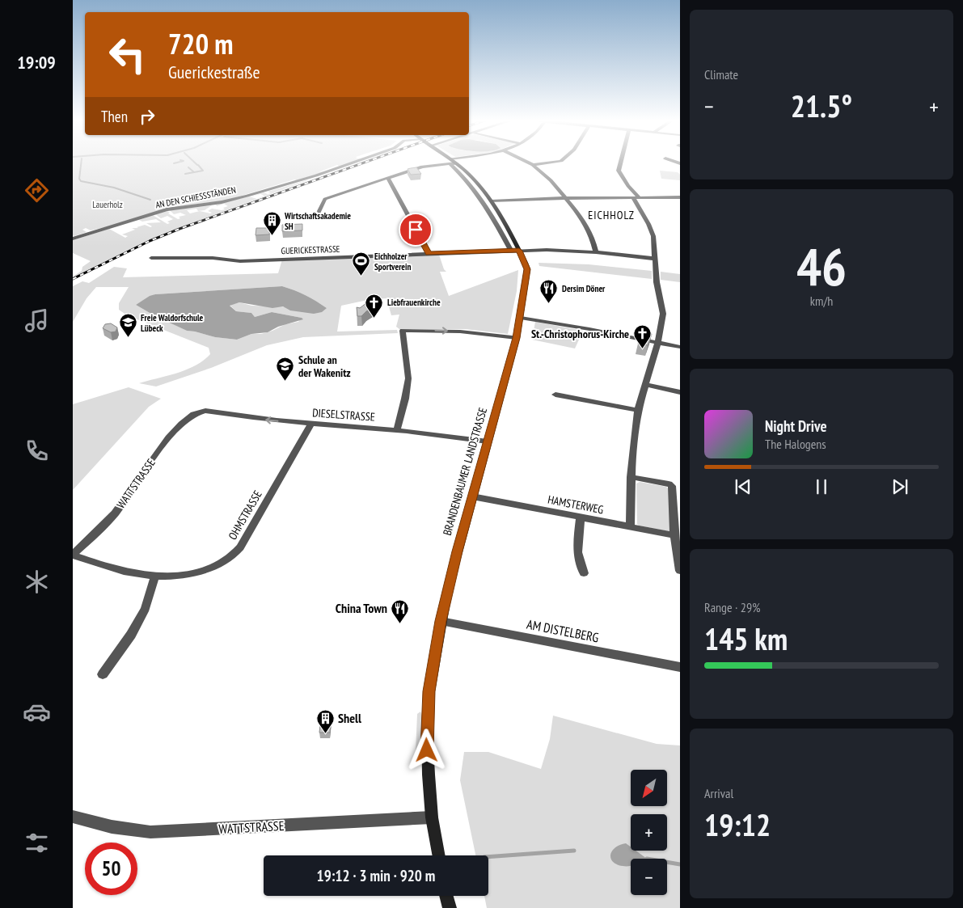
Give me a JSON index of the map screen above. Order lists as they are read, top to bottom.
{
  "streets": {
    "main road": ["BRANDENBAUMER LANDSTRASSE"],
    "street": [
      "AN DEN SCHIESSSTÄNDEN",
      "GUERICKESTRASSE",
      "DIESELSTRASSE",
      "WATTSTRASSE",
      "HAMSTERWEG",
      "OHMSTRASSE",
      "AM DISTELBERG"
    ]
  },
  "crossings": [
    ["GUERICKESTRASSE", "BRANDENBAUMER LANDSTRASSE"],
    ["DIESELSTRASSE", "BRANDENBAUMER LANDSTRASSE"],
    ["DIESELSTRASSE", "WATTSTRASSE"],
    ["DIESELSTRASSE", "OHMSTRASSE"],
    ["BRANDENBAUMER LANDSTRASSE", "WATTSTRASSE"],
    ["BRANDENBAUMER LANDSTRASSE", "HAMSTERWEG"],
    ["BRANDENBAUMER LANDSTRASSE", "AM DISTELBERG"],
    ["WATTSTRASSE", "OHMSTRASSE"]
  ],
  "one_way": ["DIESELSTRASSE"],
  "districts": ["EICHHOLZ"],
  "parks": ["Lauerholz"],
  "places": {
    "building": ["Wirtschaftsakademie SH", "Shell"],
    "sports": ["Eichholzer Sportverein"],
    "restaurant": ["Dersim Döner", "China Town"],
    "church": ["Liebfrauenkirche", "St.-Christophorus-Kirche"],
    "school or university": ["Freie Waldorfschule Lübeck", "Schule an der Wakenitz"]
  },
  "north": "bottom left",
  "page": {
    "tabs": "19:09",
    "tile": [
      "Climate",
      ["46", "km/h"],
      ["Range · 29%", "145 km"],
      ["Arrival", "19:12"]
    ],
    "turn": ["720 m", "Guerickestraße"],
    "heat": ["−", "21.5°", "+"],
    "then": "Then",
    "song": ["Night Drive", "The Halogens"],
    "map_buttons": ["+", "−"],
    "limit": "50",
    "trip": "19:12 · 3 min · 920 m"
  }
}
